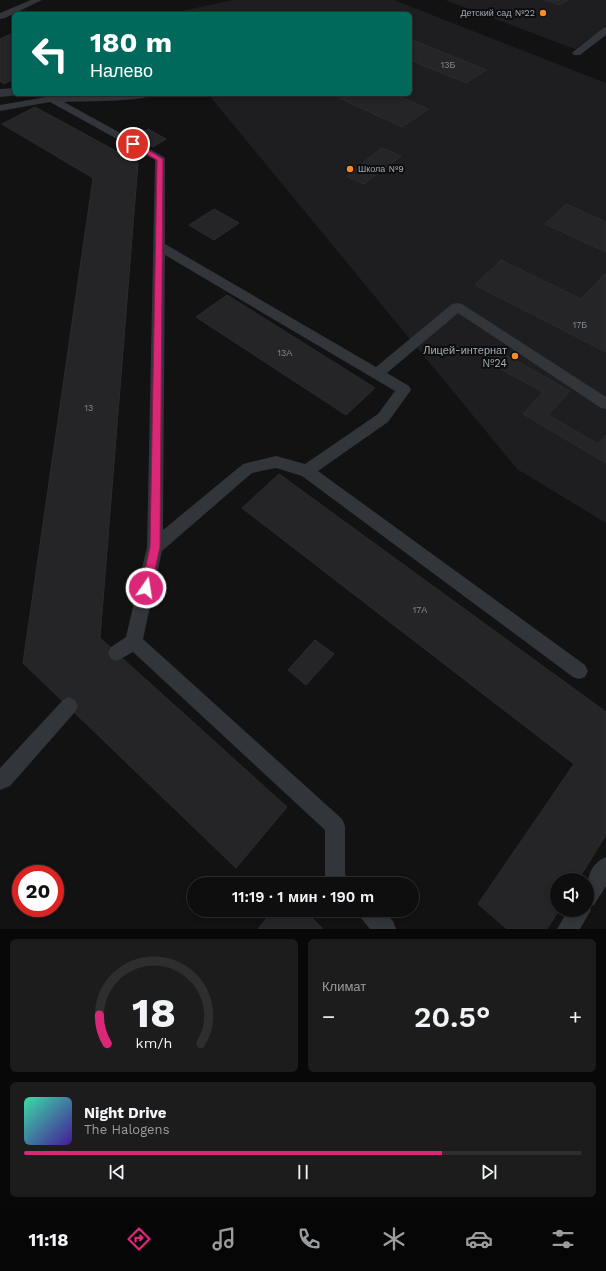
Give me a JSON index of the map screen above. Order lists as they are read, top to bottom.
{
  "places": ["Детский сад №22", "Школа №9", "Лицей-интернат №24"],
  "house_numbers": [
    "13Б",
    "17Б",
    "13А",
    "13",
    "17А"
  ],
  "page": {
    "turn": ["180 m", "Налево"],
    "limit": "20",
    "trip": "11:19 · 1 мин · 190 m",
    "tile": "Климат",
    "heat": ["−", "20.5°", "+"],
    "song": ["Night Drive", "The Halogens"],
    "tabs": "11:18",
    "gauge": ["18", "km/h"]
  }
}
